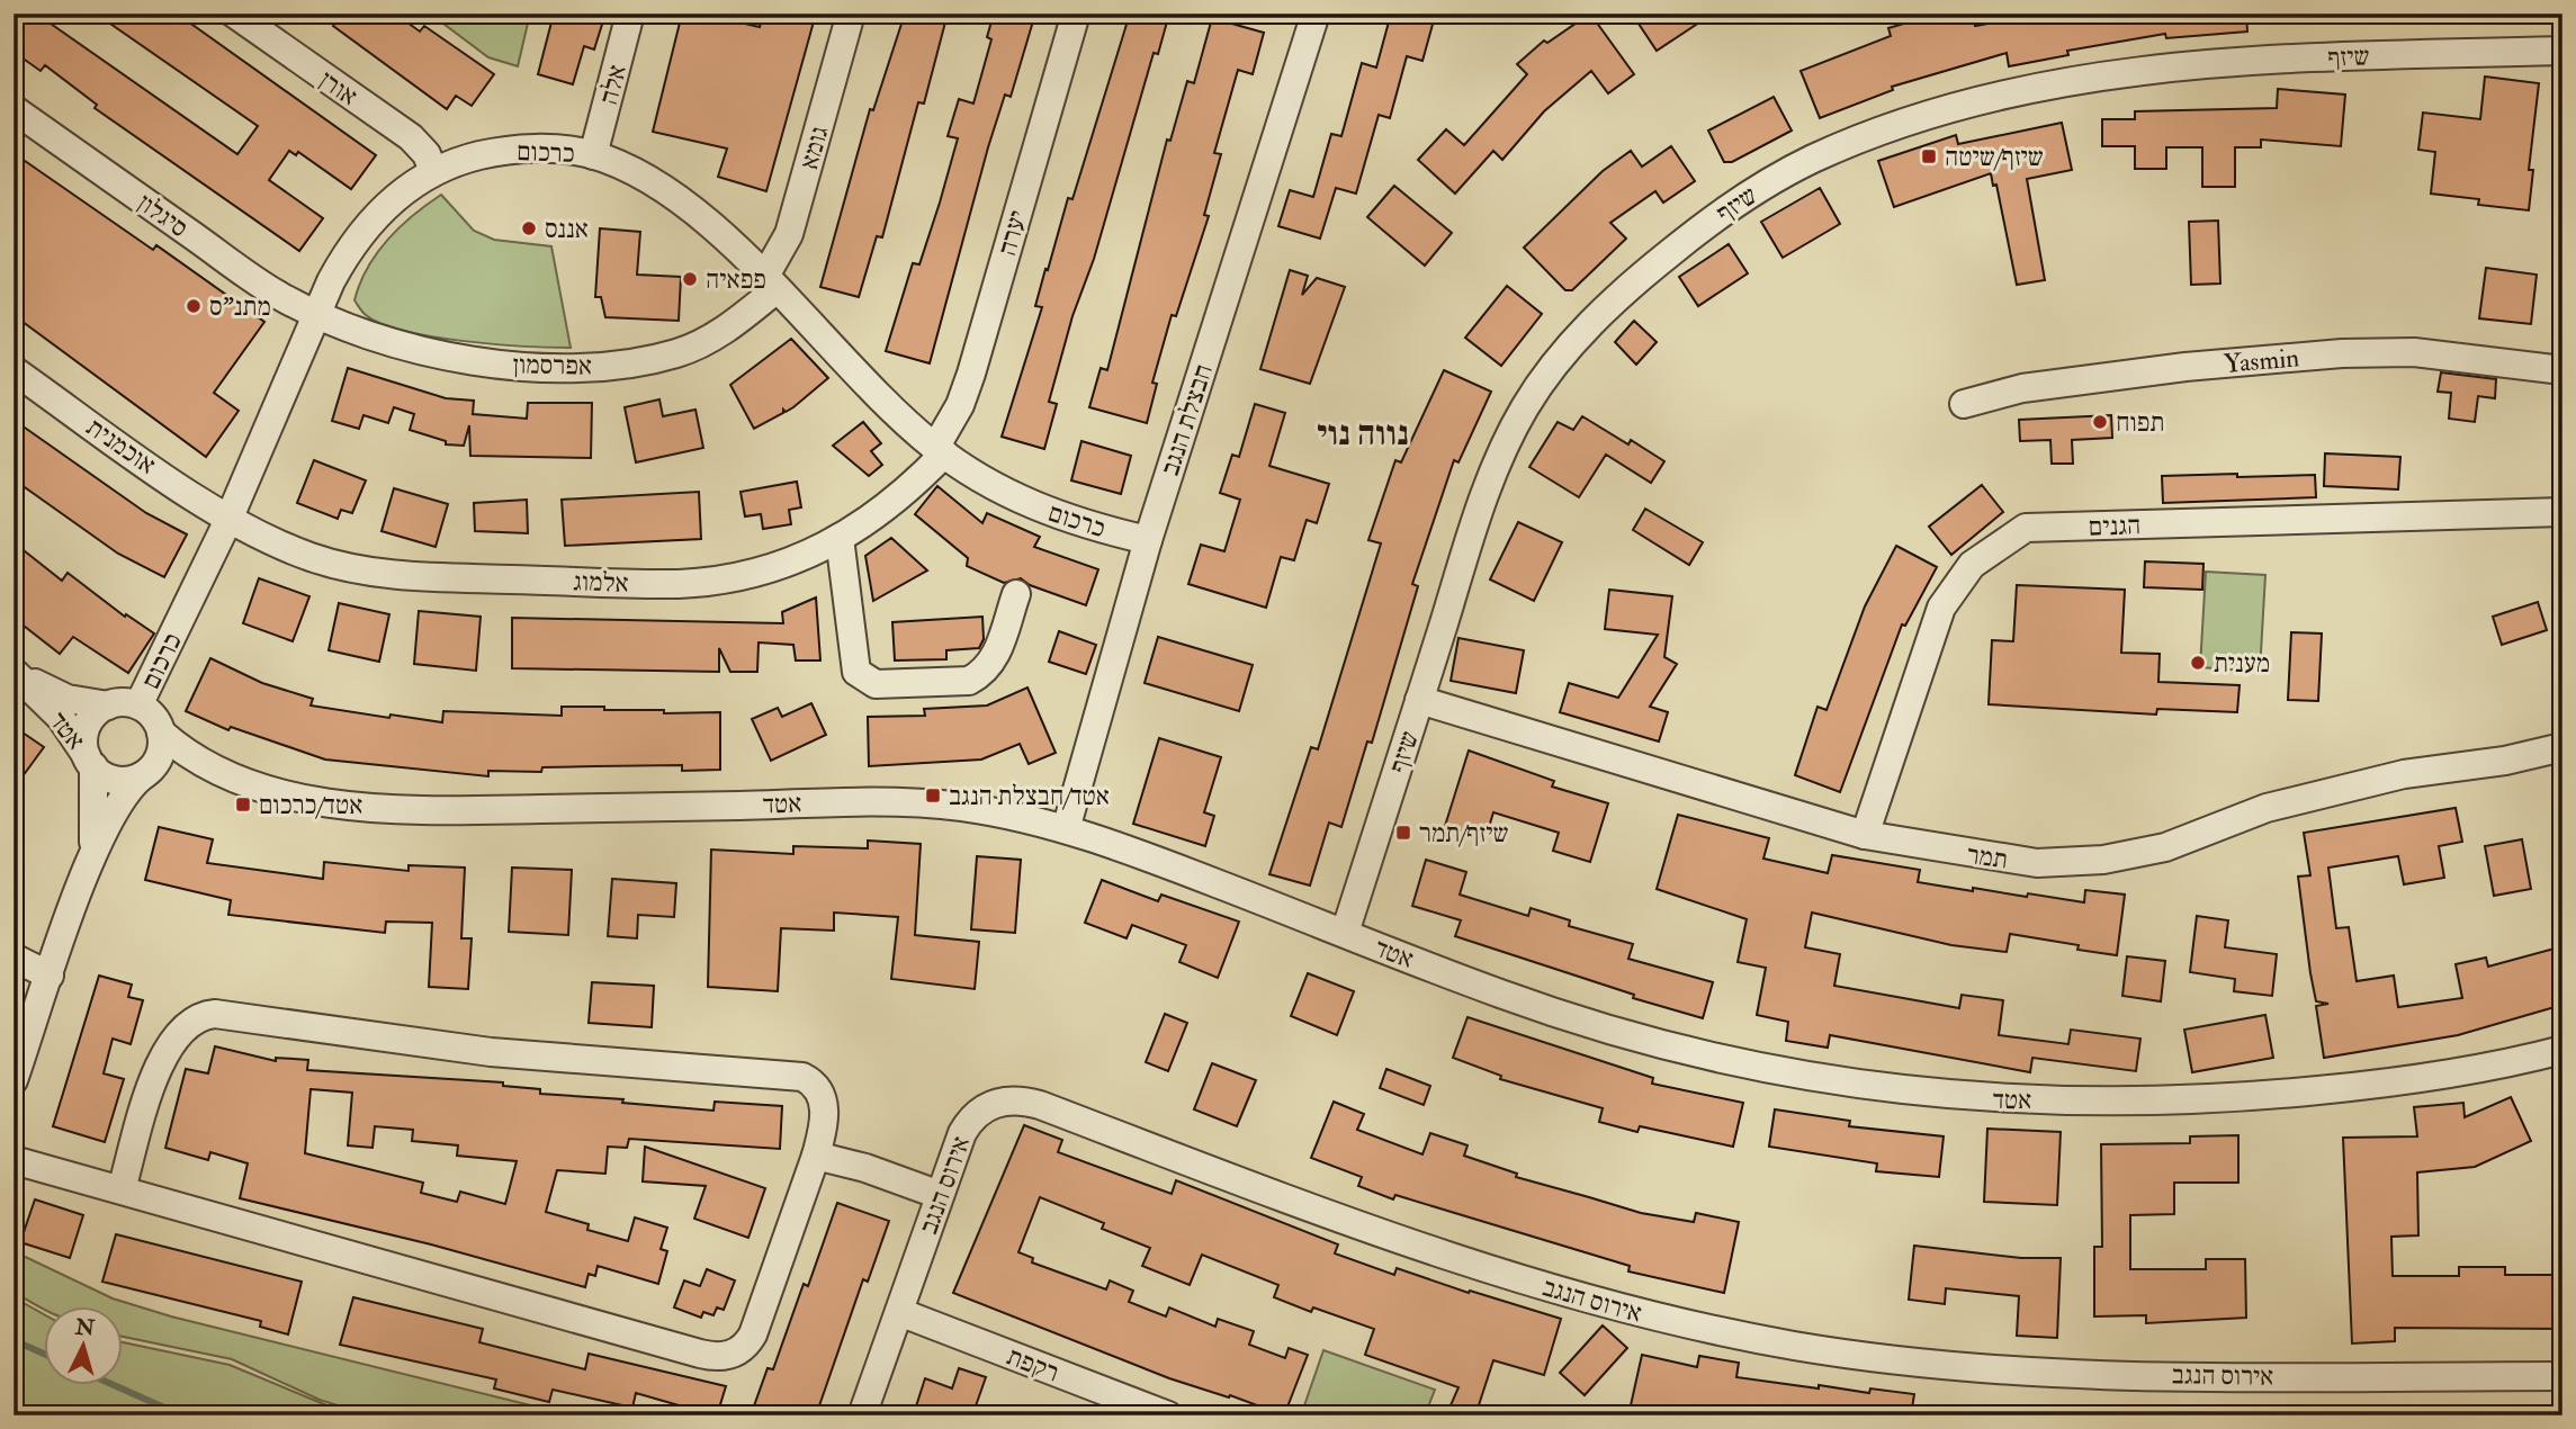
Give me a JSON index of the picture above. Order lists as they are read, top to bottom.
{
  "streets": {
    "street": [
      "שיזף",
      "אלה",
      "אורן",
      "גומא",
      "כרכום",
      "סיגלון",
      "יערה",
      "Yasmin",
      "אפרסמון",
      "חבצלת הנגב",
      "אוכמנית",
      "הגנים",
      "אלמוג",
      "אטד",
      "תמר",
      "אירוס הנגב",
      "רקפת"
    ]
  },
  "crossings": [
    ["שיזף", "אטד"],
    ["שיזף", "תמר"],
    ["אלה", "כרכום"],
    ["אורן", "כרכום"],
    ["גומא", "כרכום"],
    ["גומא", "אפרסמון"],
    ["כרכום", "סיגלון"],
    ["כרכום", "יערה"],
    ["כרכום", "אפרסמון"],
    ["כרכום", "חבצלת הנגב"],
    ["כרכום", "אוכמנית"],
    ["כרכום", "אלמוג"],
    ["כרכום", "אטד"],
    ["סיגלון", "אפרסמון"],
    ["יערה", "אלמוג"],
    ["חבצלת הנגב", "אטד"],
    ["אוכמנית", "אלמוג"],
    ["הגנים", "תמר"],
    ["אירוס הנגב", "רקפת"]
  ],
  "districts": ["נווה נוי"],
  "places": {
    "transit": [
      "שיזף/שיטה",
      "אטד/חבצלת הנגב",
      "אטד/כרכום",
      "שיזף/תמר"
    ],
    "other": [
      "אננס",
      "פפאיה",
      "מתנ\"ס",
      "תפוח",
      "מענית"
    ]
  },
  "north": "top"
}
